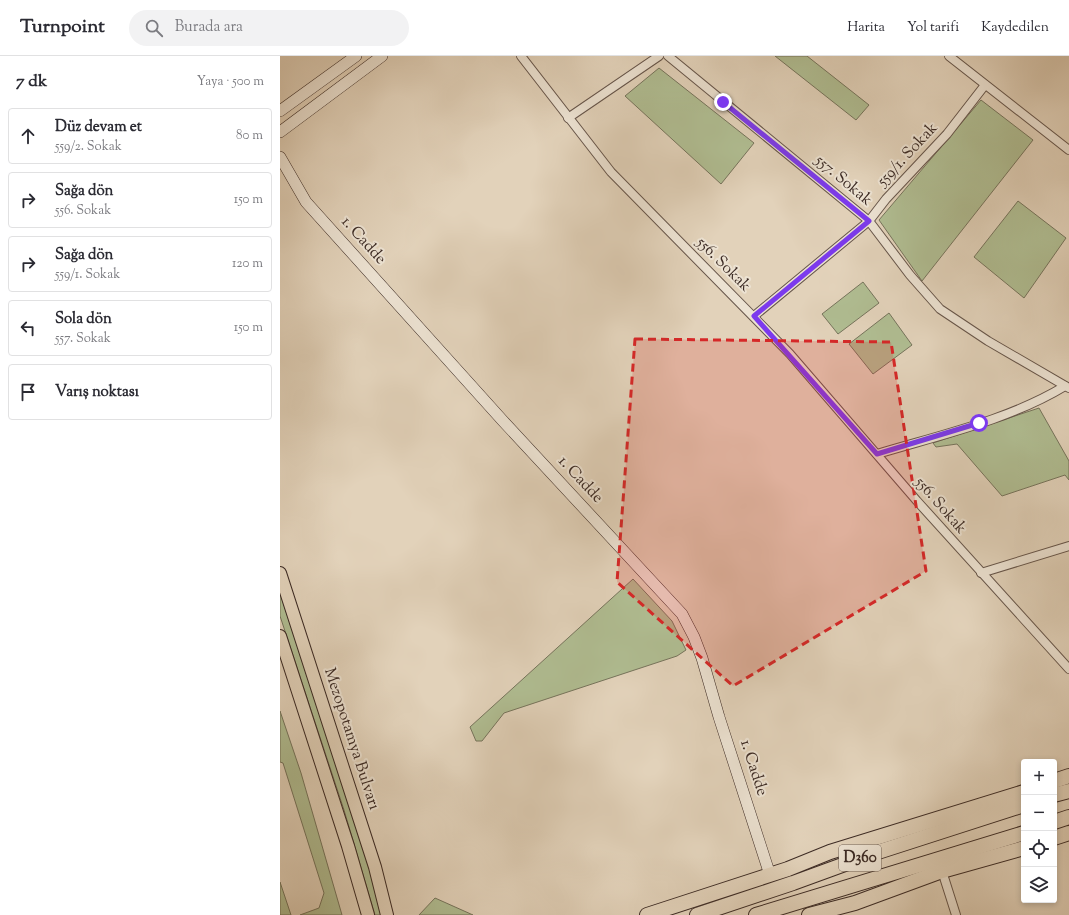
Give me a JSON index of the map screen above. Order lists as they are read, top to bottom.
{
  "streets": {
    "highway": ["D360"],
    "main road": ["Mezopotamya Bulvarı"],
    "street": [
      "559/1. Sokak",
      "557. Sokak",
      "1. Cadde",
      "556. Sokak"
    ]
  },
  "crossings": [
    ["559/1. Sokak", "557. Sokak"],
    ["559/1. Sokak", "556. Sokak"]
  ],
  "page": {
    "header": "Turnpoint",
    "search": "Burada ara",
    "nav": ["Harita", "Yol tarifi", "Kaydedilen"],
    "heading": ["7 dk", "Yaya · 500 m"],
    "list": [
      ["Düz devam et", "559/2. Sokak", "80 m"],
      ["Sağa dön", "556. Sokak", "150 m"],
      ["Sağa dön", "559/1. Sokak", "120 m"],
      ["Sola dön", "557. Sokak", "150 m"],
      "Varış noktası"
    ],
    "map_buttons": ["+", "−"]
  }
}
